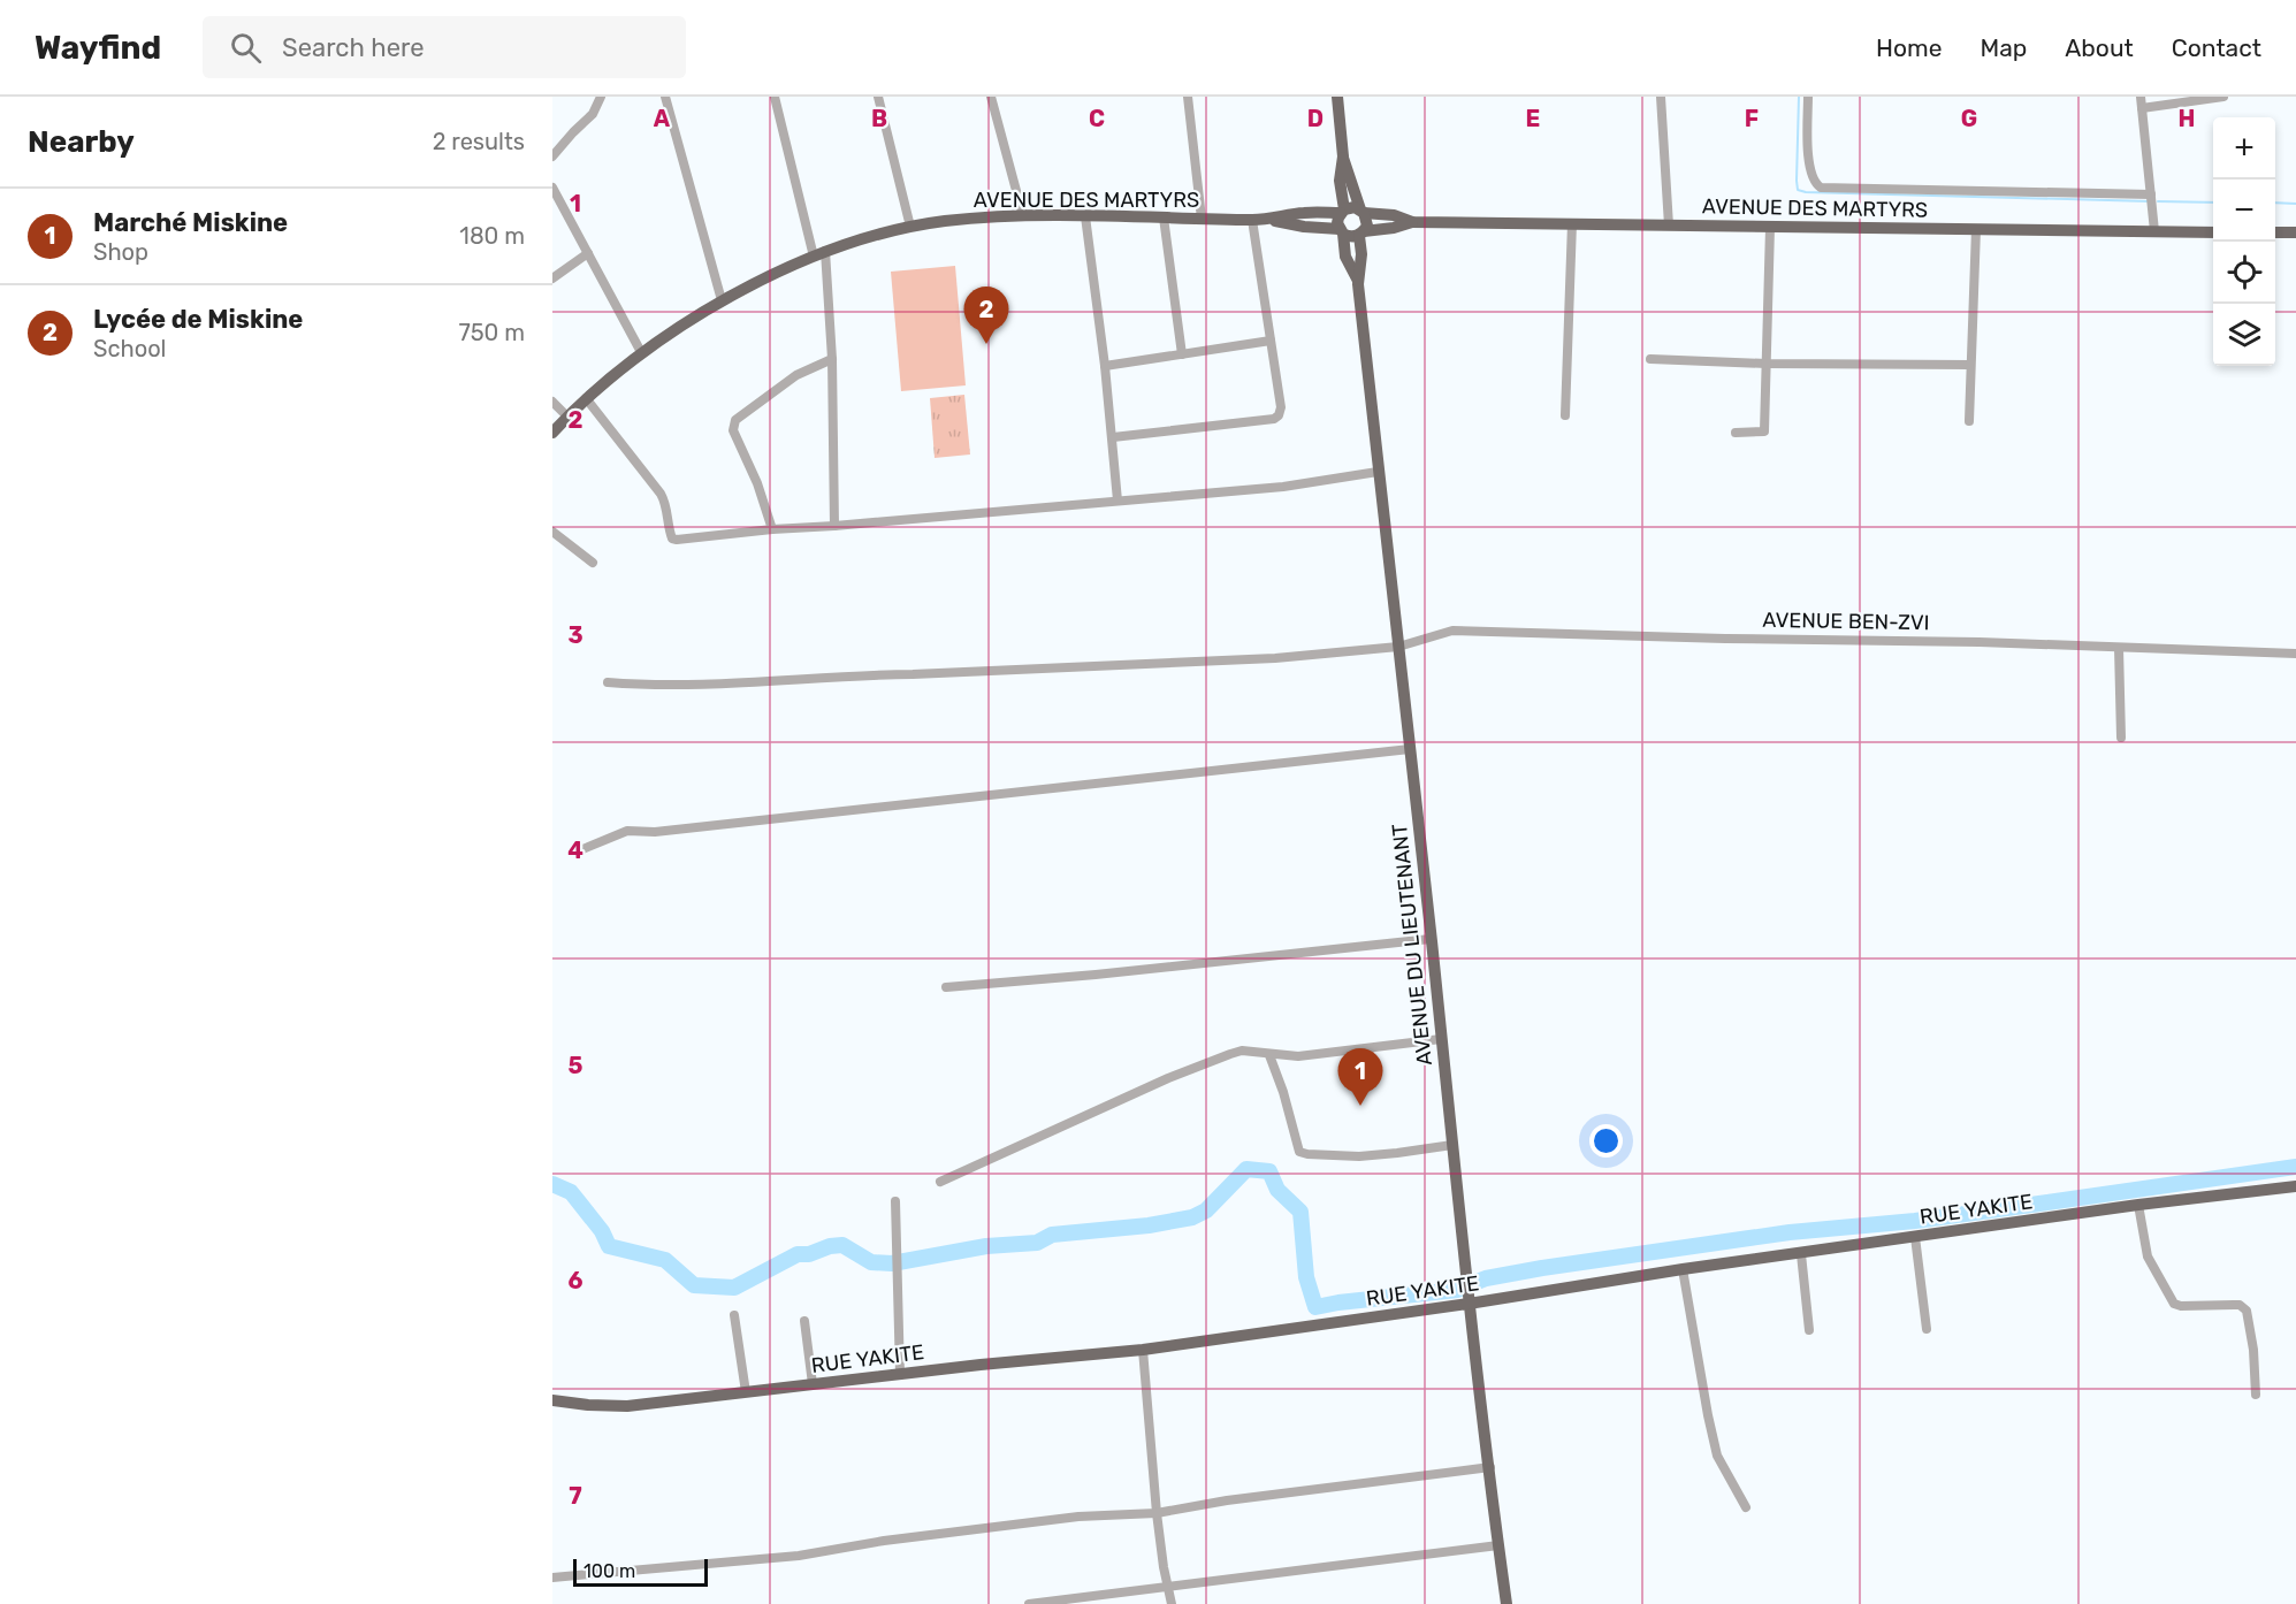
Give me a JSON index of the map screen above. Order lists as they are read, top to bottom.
{
  "streets": {
    "main road": ["AVENUE DES MARTYRS", "AVENUE DU LIEUTENANT", "RUE YAKITE"],
    "street": ["AVENUE BEN-ZVI"]
  },
  "crossings": [
    ["AVENUE DES MARTYRS", "AVENUE DU LIEUTENANT"],
    ["AVENUE BEN-ZVI", "AVENUE DU LIEUTENANT"],
    ["AVENUE DU LIEUTENANT", "RUE YAKITE"]
  ],
  "scale_bar": "100 m",
  "page": {
    "header": "Wayfind",
    "search": "Search here",
    "nav": [
      "Home",
      "Map",
      "About",
      "Contact"
    ],
    "heading": ["Nearby", "2 results"],
    "map_buttons": ["+", "−"],
    "list": [
      {
        "mark": "1",
        "name": "Marché Miskine",
        "note": "Shop",
        "value": "180 m"
      },
      {
        "mark": "2",
        "name": "Lycée de Miskine",
        "note": "School",
        "value": "750 m"
      }
    ],
    "pins": ["2", "1"],
    "scale": "100 m"
  },
  "grid": {
    "columns": [
      "A",
      "B",
      "C",
      "D",
      "E",
      "F",
      "G",
      "H"
    ],
    "rows": [
      "1",
      "2",
      "3",
      "4",
      "5",
      "6",
      "7"
    ]
  }
}
